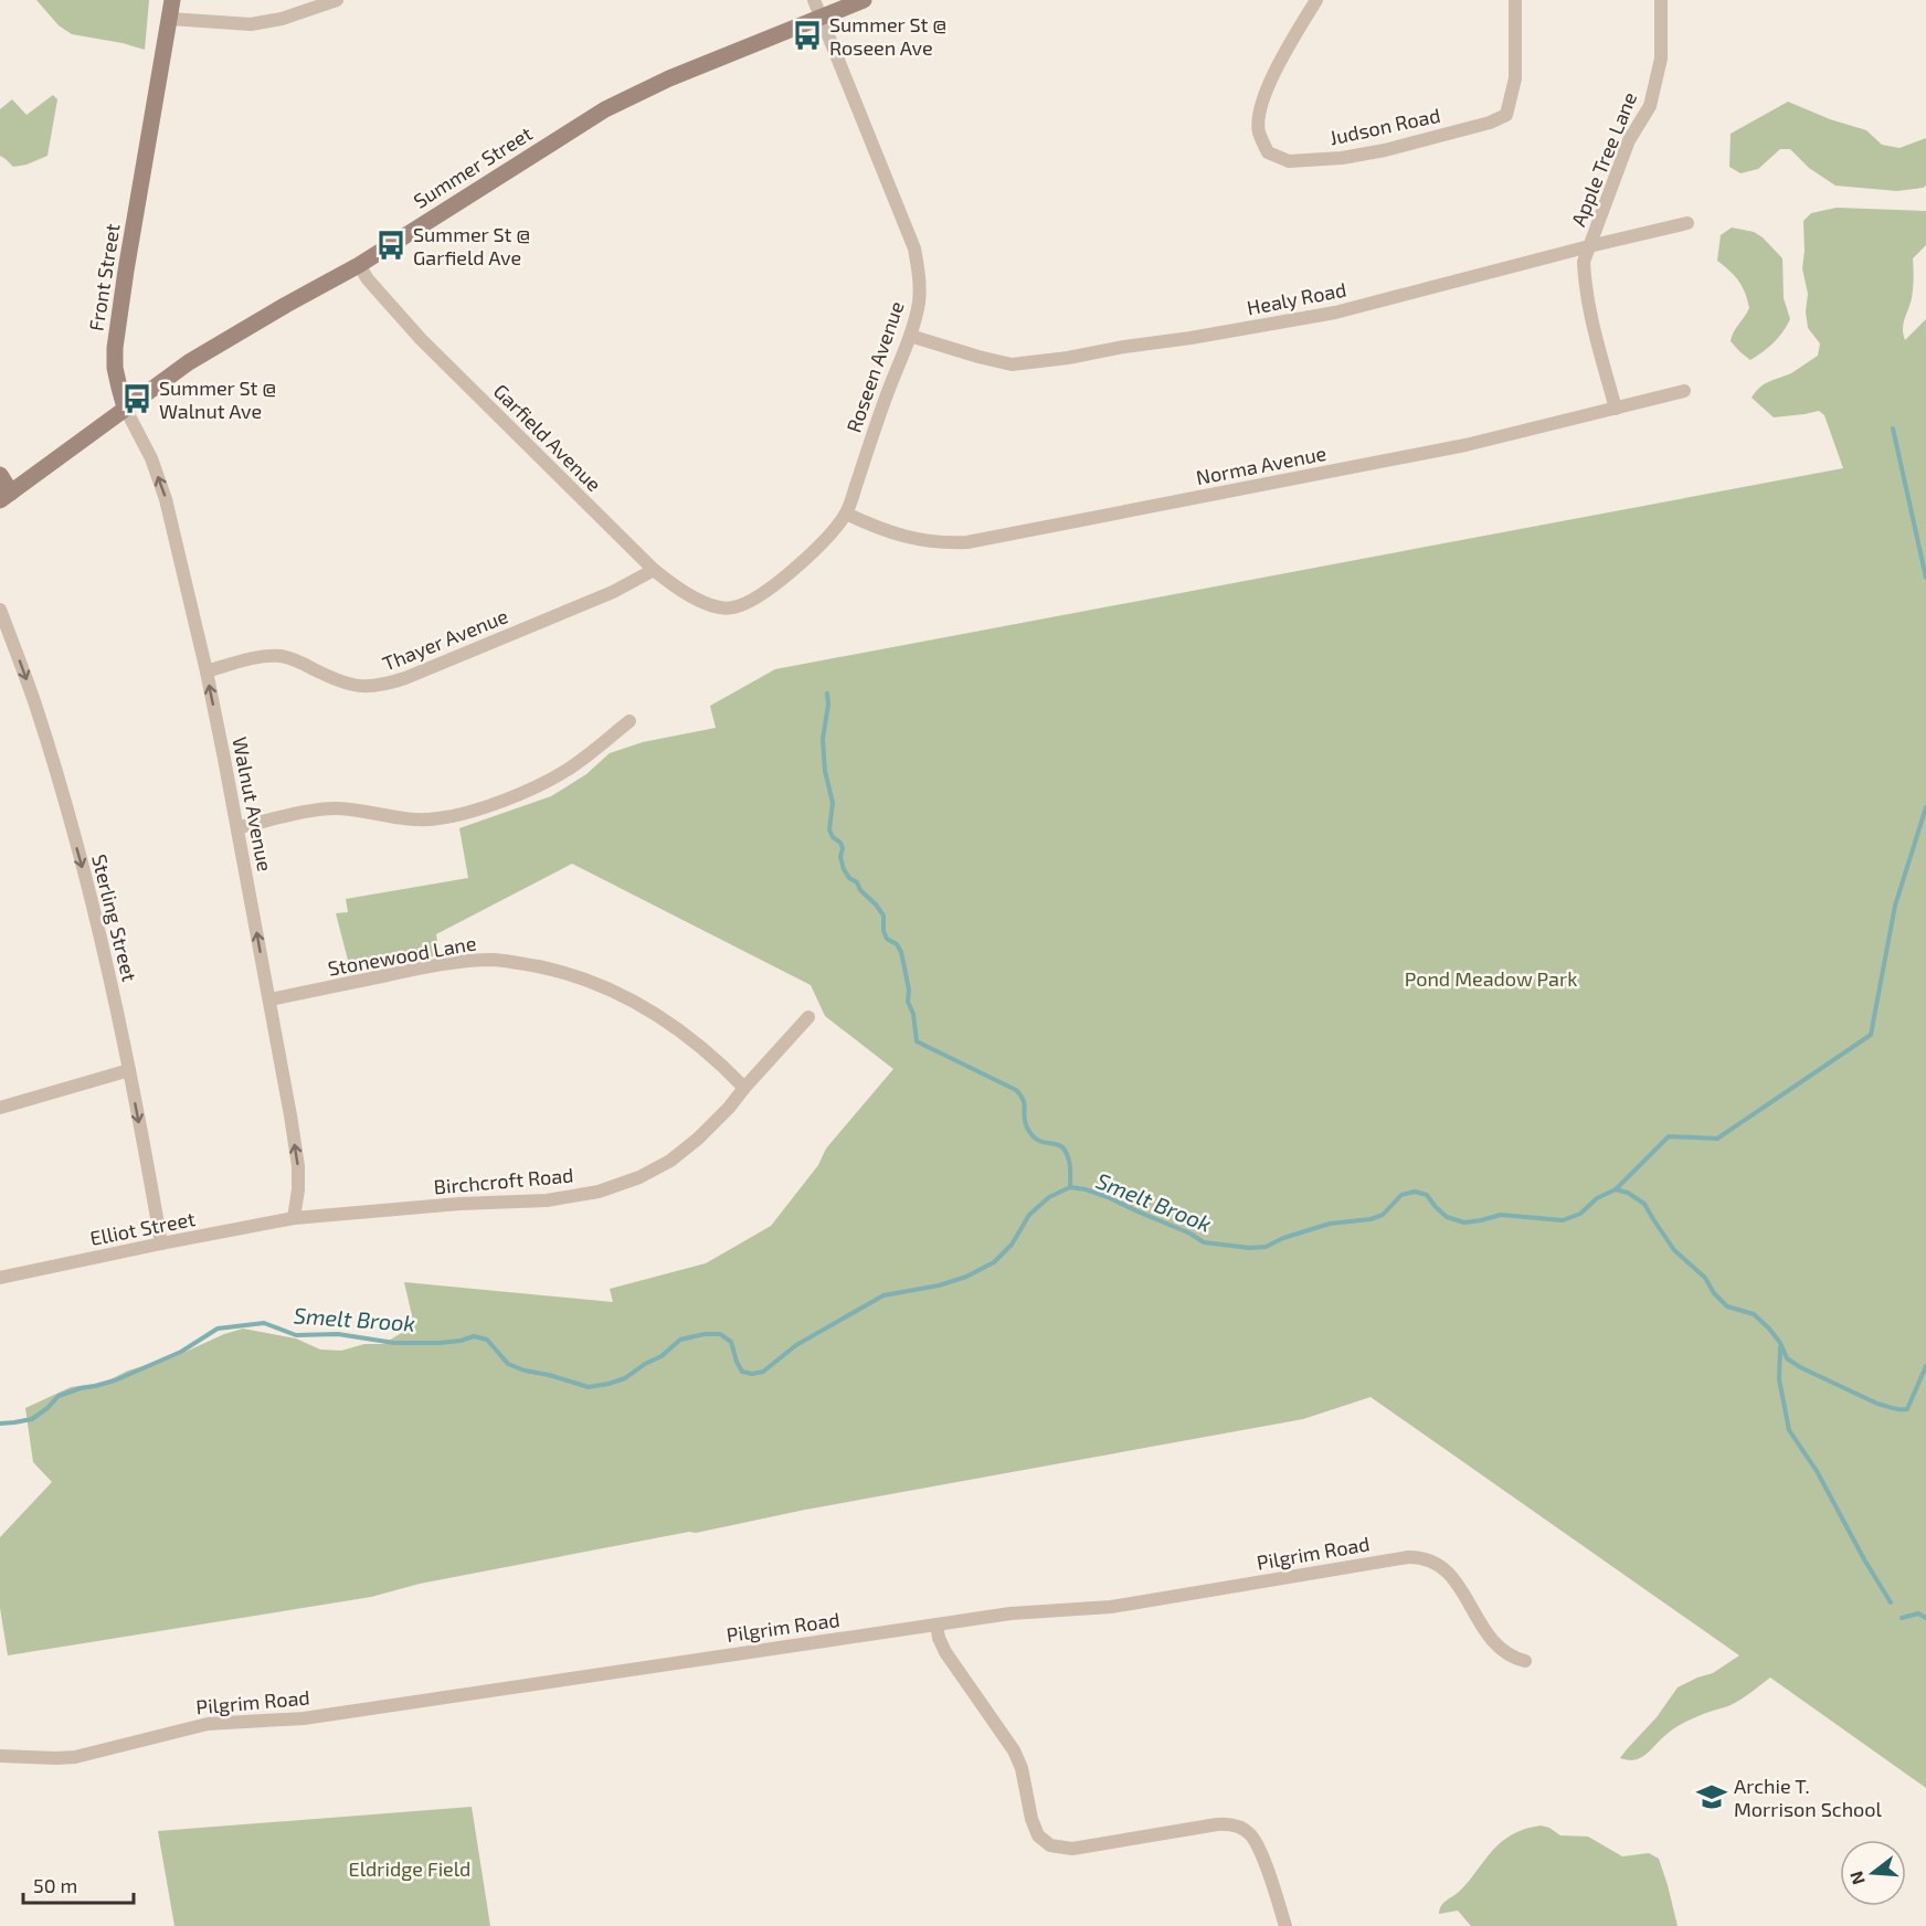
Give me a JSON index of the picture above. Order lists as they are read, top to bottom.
{
  "streets": {
    "street": [
      "Judson Road",
      "Apple Tree Lane",
      "Summer Street",
      "Front Street",
      "Healy Road",
      "Roseen Avenue",
      "Garfield Avenue",
      "Norma Avenue",
      "Thayer Avenue",
      "Walnut Avenue",
      "Sterling Street",
      "Stonewood Lane",
      "Birchcroft Road",
      "Elliot Street",
      "Pilgrim Road"
    ]
  },
  "crossings": [
    ["Apple Tree Lane", "Healy Road"],
    ["Apple Tree Lane", "Norma Avenue"],
    ["Summer Street", "Front Street"],
    ["Summer Street", "Roseen Avenue"],
    ["Summer Street", "Garfield Avenue"],
    ["Summer Street", "Walnut Avenue"],
    ["Front Street", "Walnut Avenue"],
    ["Healy Road", "Roseen Avenue"],
    ["Roseen Avenue", "Garfield Avenue"],
    ["Roseen Avenue", "Norma Avenue"],
    ["Garfield Avenue", "Thayer Avenue"],
    ["Thayer Avenue", "Walnut Avenue"],
    ["Walnut Avenue", "Stonewood Lane"],
    ["Walnut Avenue", "Birchcroft Road"],
    ["Walnut Avenue", "Elliot Street"],
    ["Sterling Street", "Elliot Street"],
    ["Stonewood Lane", "Birchcroft Road"],
    ["Birchcroft Road", "Elliot Street"]
  ],
  "one_way": ["Walnut Avenue", "Sterling Street"],
  "water": ["Smelt Brook"],
  "parks": ["Pond Meadow Park", "Eldridge Field"],
  "places": {
    "bus stop": ["Summer St @ Roseen Ave", "Summer St @ Garfield Ave", "Summer St @ Walnut Ave"],
    "school or university": ["Archie T. Morrison School"]
  },
  "scale_bar": "50 m",
  "north": "left"
}
